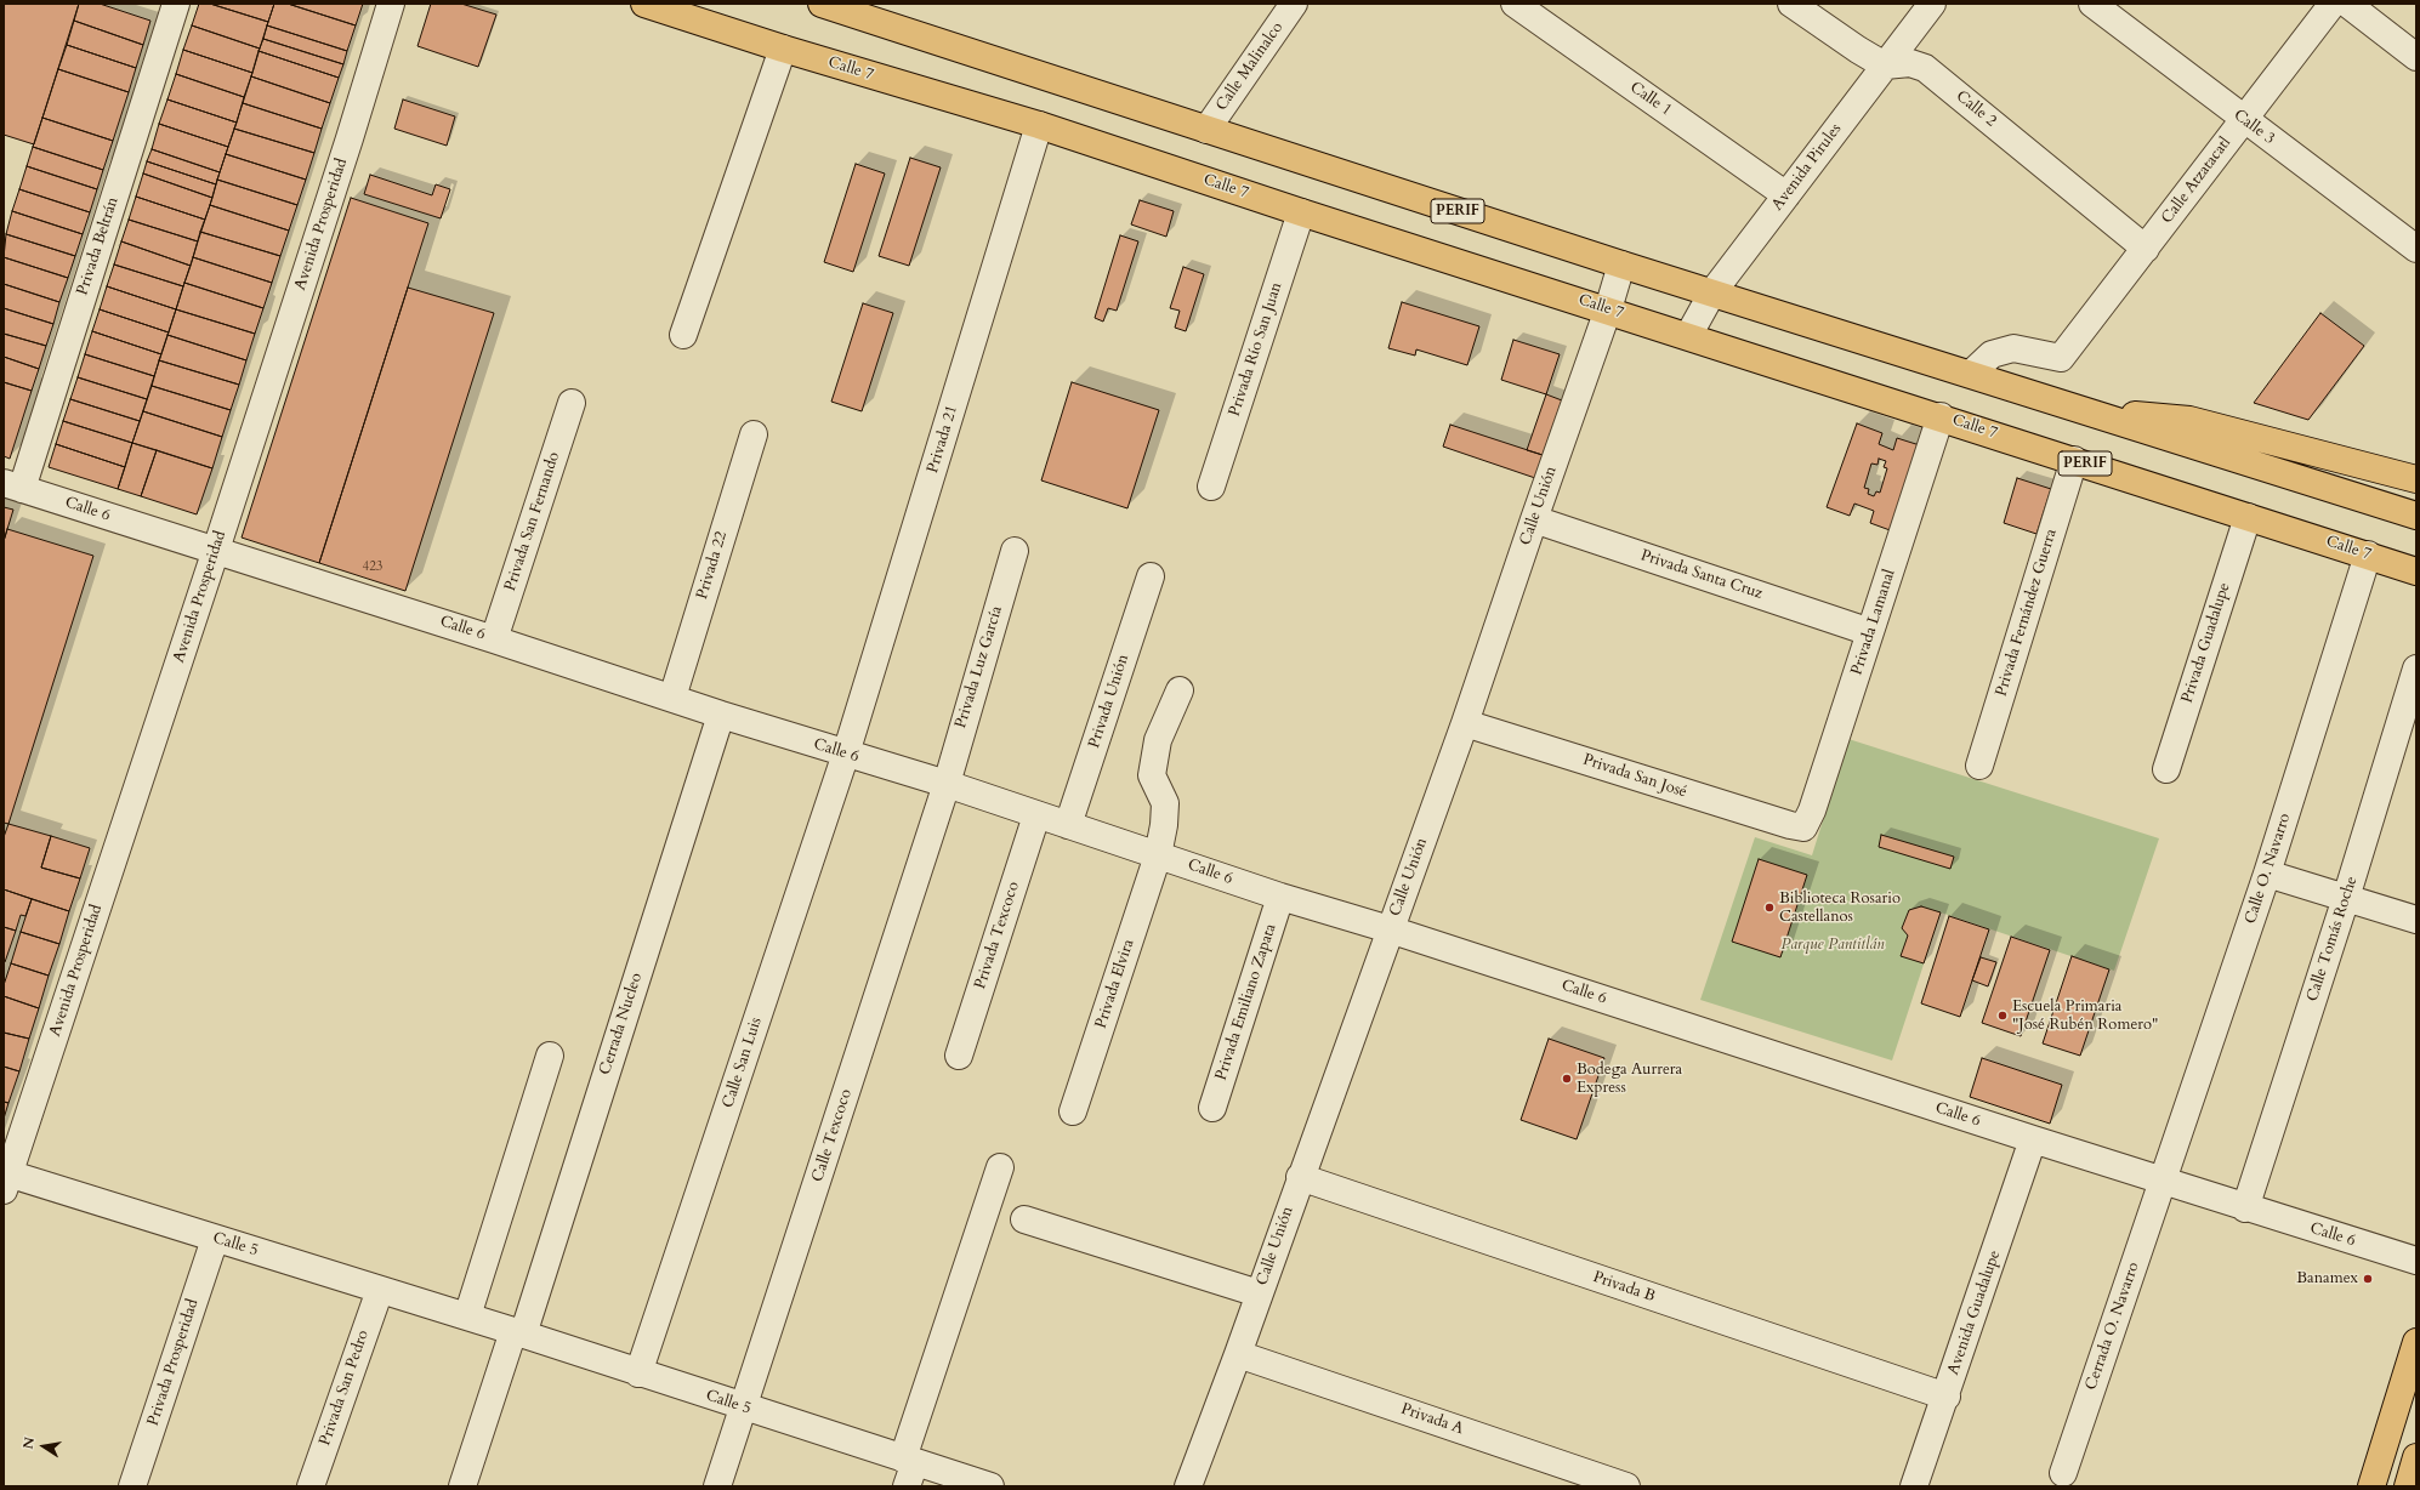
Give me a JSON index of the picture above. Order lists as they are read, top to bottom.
{
  "streets": {
    "main road": ["Calle 7", "PERIF"],
    "street": [
      "Calle Malinalco",
      "Calle 1",
      "Calle 2",
      "Calle 3",
      "Avenida Pirules",
      "Calle Atzatacatl",
      "Avenida Prosperidad",
      "Privada Beltrán",
      "Privada Río San Juan",
      "Privada 21",
      "Calle Unión",
      "Calle 6",
      "Privada San Fernando",
      "Privada 22",
      "Privada Santa Cruz",
      "Privada Fernández Guerra",
      "Privada Lamanal",
      "Privada Guadalupe",
      "Privada Luz García",
      "Privada Unión",
      "Privada San José",
      "Calle O. Navarro",
      "Privada Texcoco",
      "Calle Tomás Roche",
      "Privada Elvira",
      "Privada Emiliano Zapata",
      "Cerrada Nucleo",
      "Calle San Luis",
      "Calle Texcoco",
      "Calle 5",
      "Privada B",
      "Avenida Guadalupe",
      "Cerrada O. Navarro",
      "Privada Prosperidad",
      "Privada San Pedro",
      "Privada A"
    ]
  },
  "crossings": [
    ["Calle Malinalco", "PERIF"],
    ["Calle 7", "Avenida Pirules"],
    ["Calle 7", "Privada Río San Juan"],
    ["Calle 7", "Privada 21"],
    ["Calle 7", "Calle Unión"],
    ["Calle 7", "Privada Fernández Guerra"],
    ["Calle 7", "Privada Lamanal"],
    ["Calle 7", "Privada Guadalupe"],
    ["Calle 7", "Calle O. Navarro"],
    ["Calle 1", "Avenida Pirules"],
    ["Calle 2", "Avenida Pirules"],
    ["Calle 2", "Calle Atzatacatl"],
    ["Calle 3", "Calle Atzatacatl"],
    ["Avenida Pirules", "PERIF"],
    ["Calle Atzatacatl", "PERIF"],
    ["PERIF", "Calle Unión"],
    ["Avenida Prosperidad", "Calle 6"],
    ["Avenida Prosperidad", "Calle 5"],
    ["Privada Beltrán", "Calle 6"],
    ["Privada 21", "Calle 6"],
    ["Privada 21", "Calle San Luis"],
    ["Calle Unión", "Calle 6"],
    ["Calle Unión", "Privada Santa Cruz"],
    ["Calle Unión", "Privada San José"],
    ["Calle Unión", "Privada B"],
    ["Calle Unión", "Privada A"],
    ["Calle 6", "Privada San Fernando"],
    ["Calle 6", "Privada 22"],
    ["Calle 6", "Privada Luz García"],
    ["Calle 6", "Privada Unión"],
    ["Calle 6", "Calle O. Navarro"],
    ["Calle 6", "Privada Texcoco"],
    ["Calle 6", "Calle Tomás Roche"],
    ["Calle 6", "Privada Elvira"],
    ["Calle 6", "Privada Emiliano Zapata"],
    ["Calle 6", "Cerrada Nucleo"],
    ["Calle 6", "Calle San Luis"],
    ["Calle 6", "Calle Texcoco"],
    ["Calle 6", "Avenida Guadalupe"],
    ["Calle 6", "Cerrada O. Navarro"],
    ["Privada Santa Cruz", "Privada Lamanal"],
    ["Privada Lamanal", "Privada San José"],
    ["Privada Luz García", "Calle Texcoco"],
    ["Calle O. Navarro", "Cerrada O. Navarro"],
    ["Cerrada Nucleo", "Calle 5"],
    ["Calle San Luis", "Calle 5"],
    ["Calle Texcoco", "Calle 5"],
    ["Calle 5", "Privada Prosperidad"],
    ["Calle 5", "Privada San Pedro"],
    ["Privada B", "Avenida Guadalupe"]
  ],
  "parks": ["Parque Pantitlán"],
  "places": [
    "Biblioteca Rosario Castellanos",
    "Escuela Primaria \"José Rubén Romero\"",
    "Bodega Aurrera Express",
    "Banamex"
  ],
  "house_numbers": ["423"],
  "north": "left"
}
